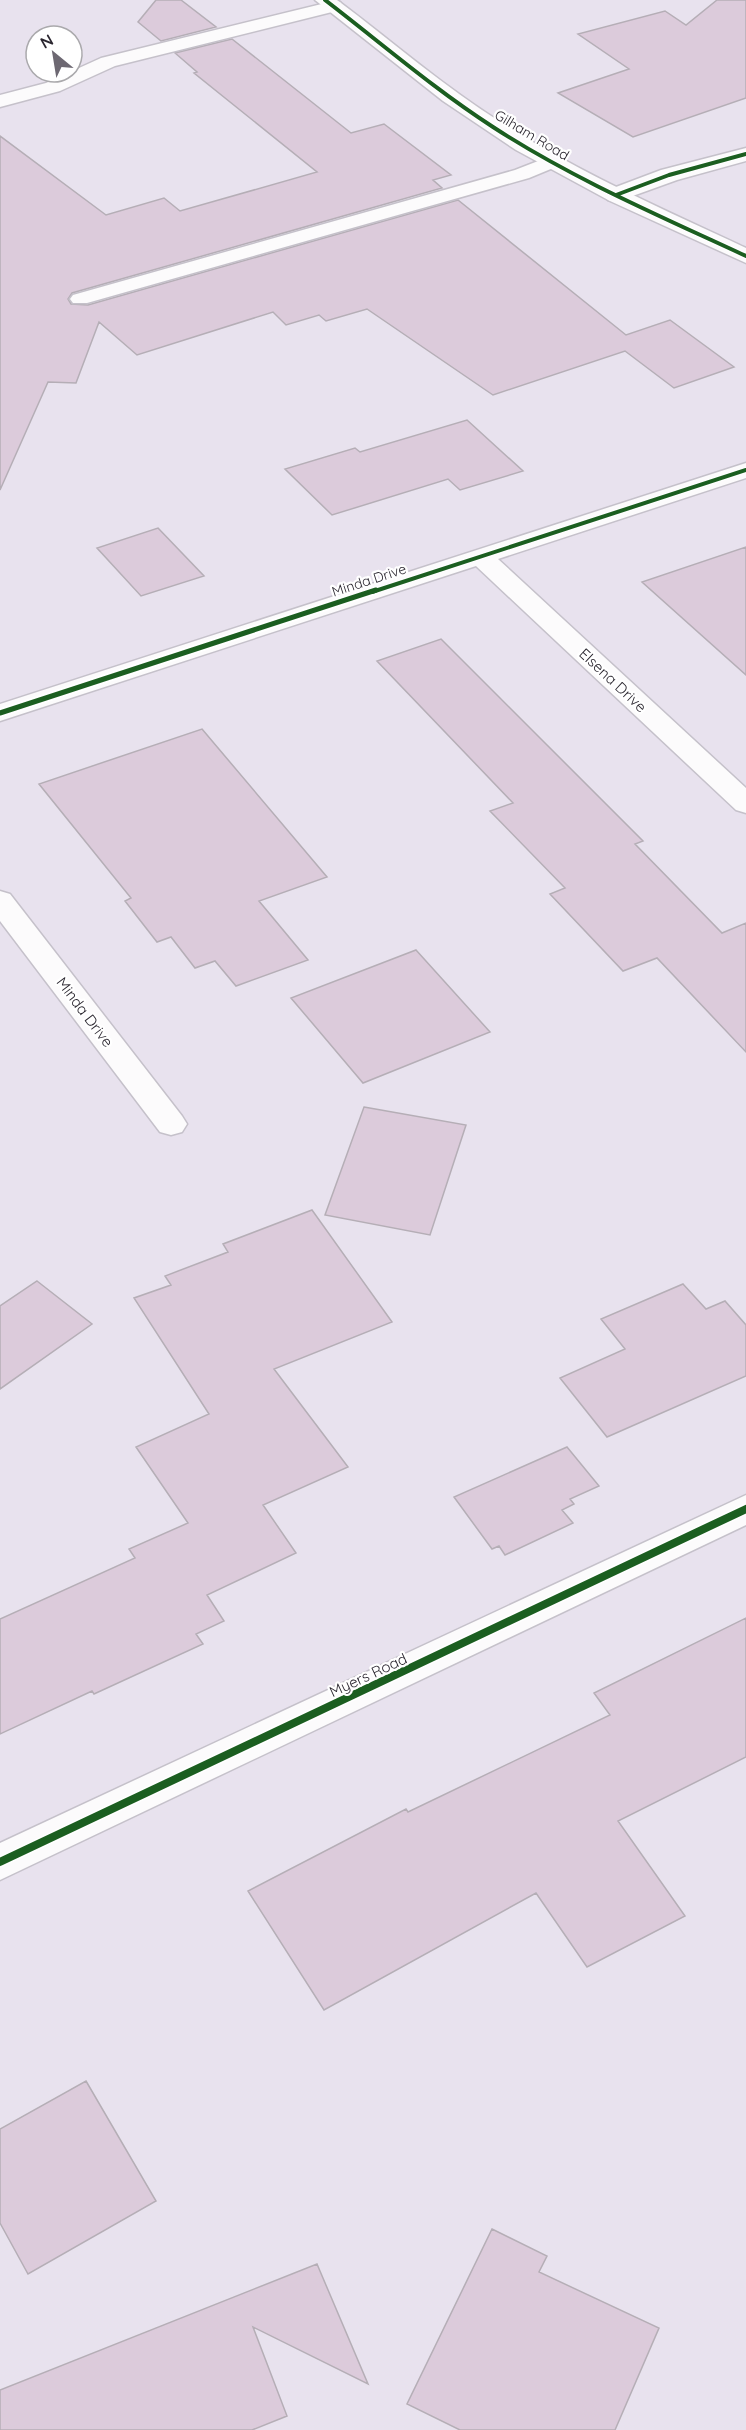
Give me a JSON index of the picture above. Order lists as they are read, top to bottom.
{
  "streets": {
    "street": [
      "Gilham Road",
      "Minda Drive",
      "Elsena Drive",
      "Myers Road"
    ]
  },
  "crossings": [
    ["Minda Drive", "Elsena Drive"]
  ],
  "north": "top left"
}
